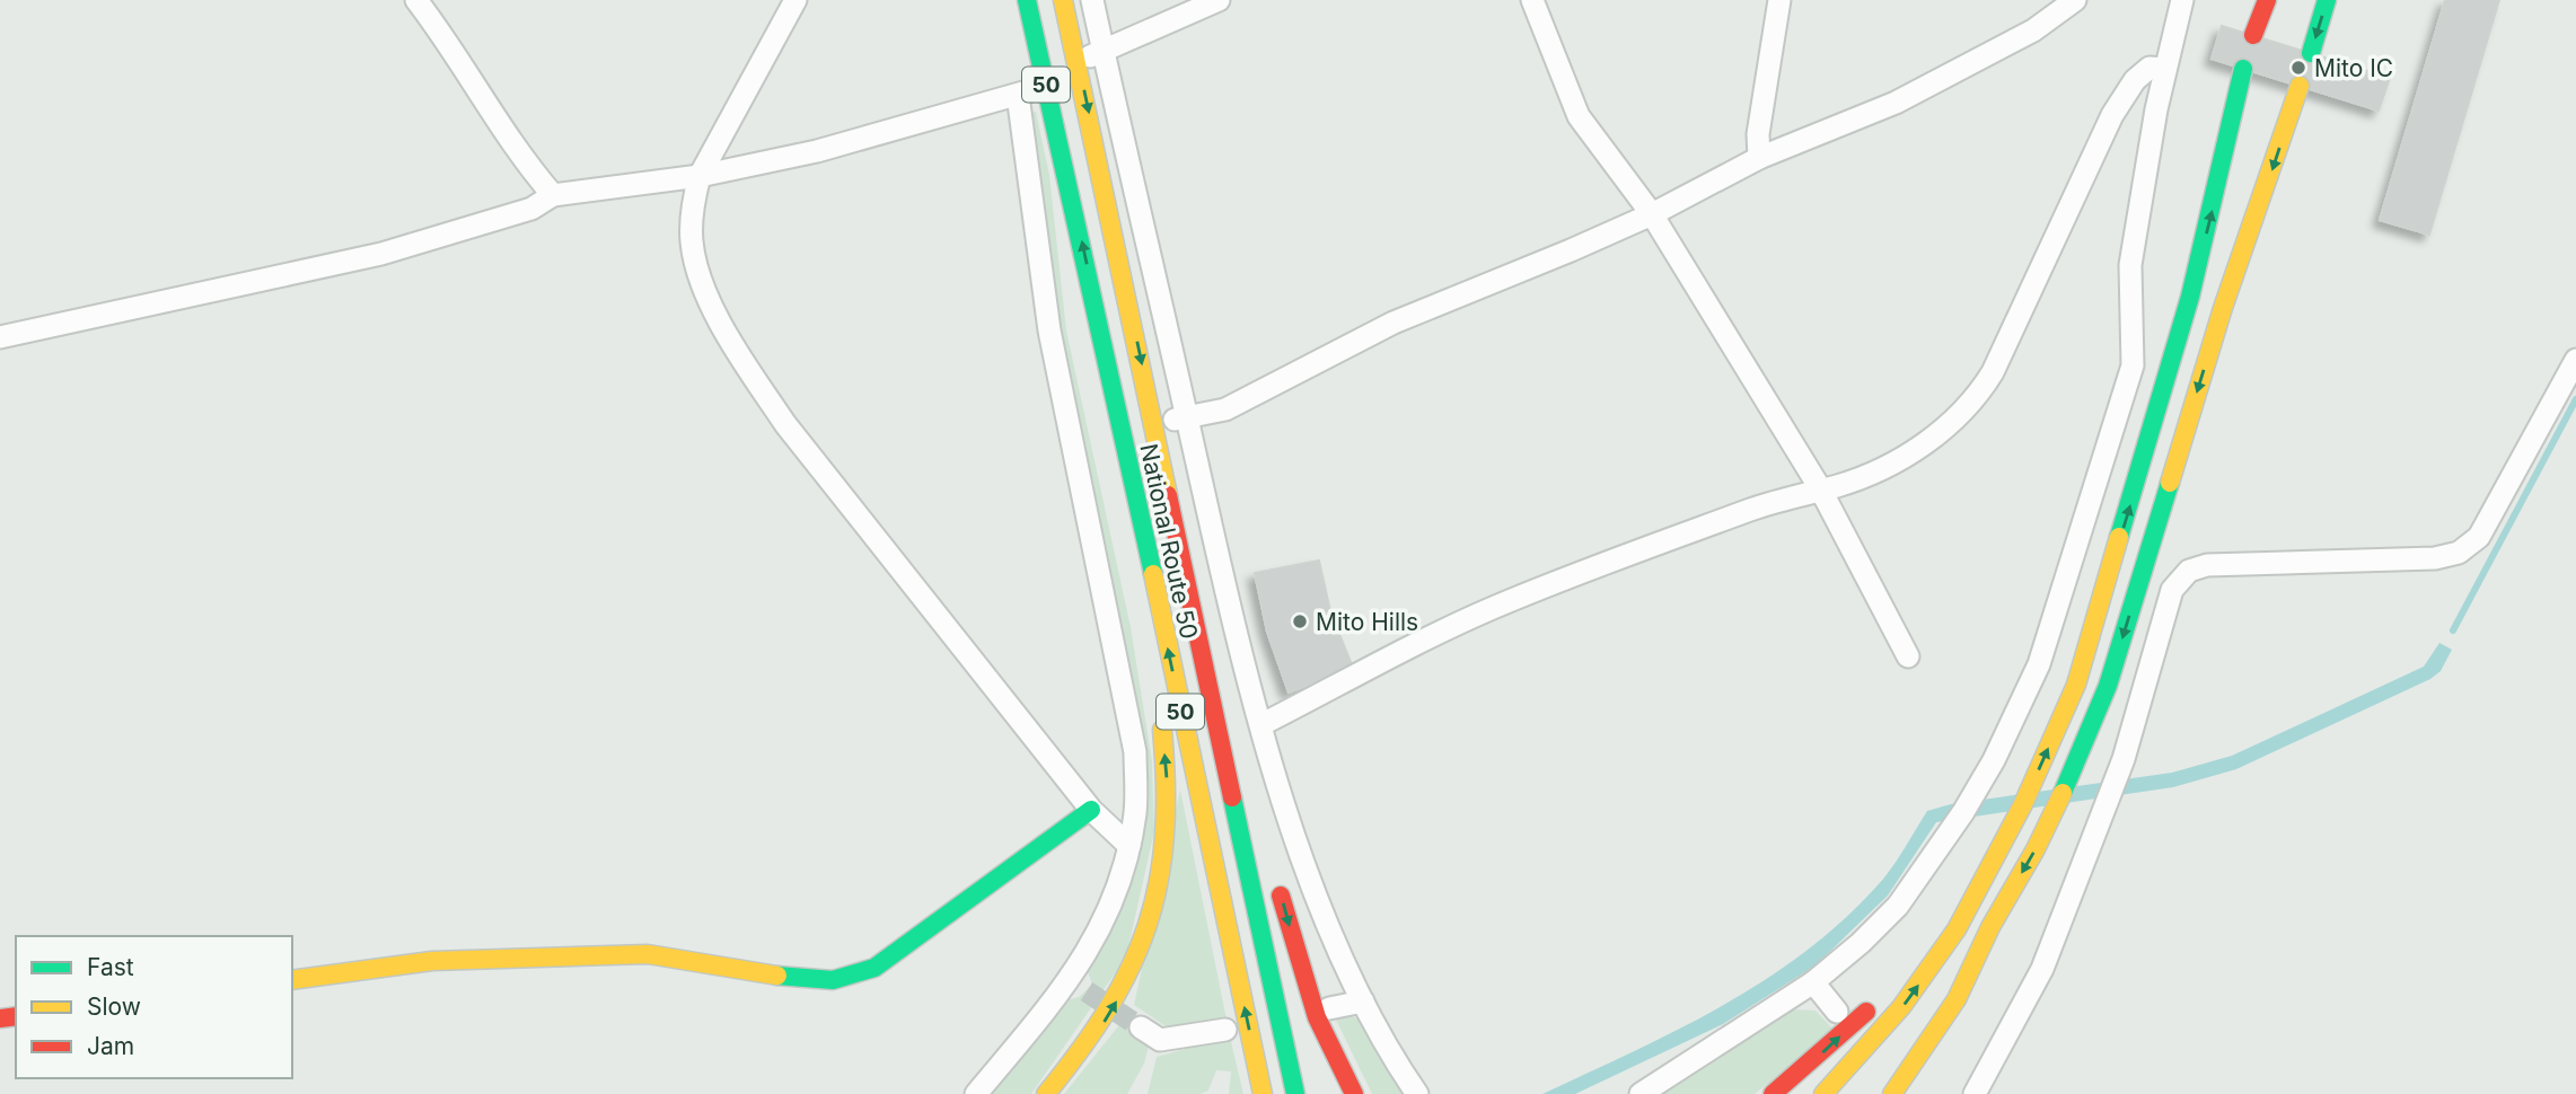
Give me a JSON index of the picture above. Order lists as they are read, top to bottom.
{
  "streets": {
    "main road": ["50", "National Route 50"]
  },
  "places": ["Mito IC", "Mito Hills"],
  "legend": ["Fast", "Slow", "Jam"]
}
